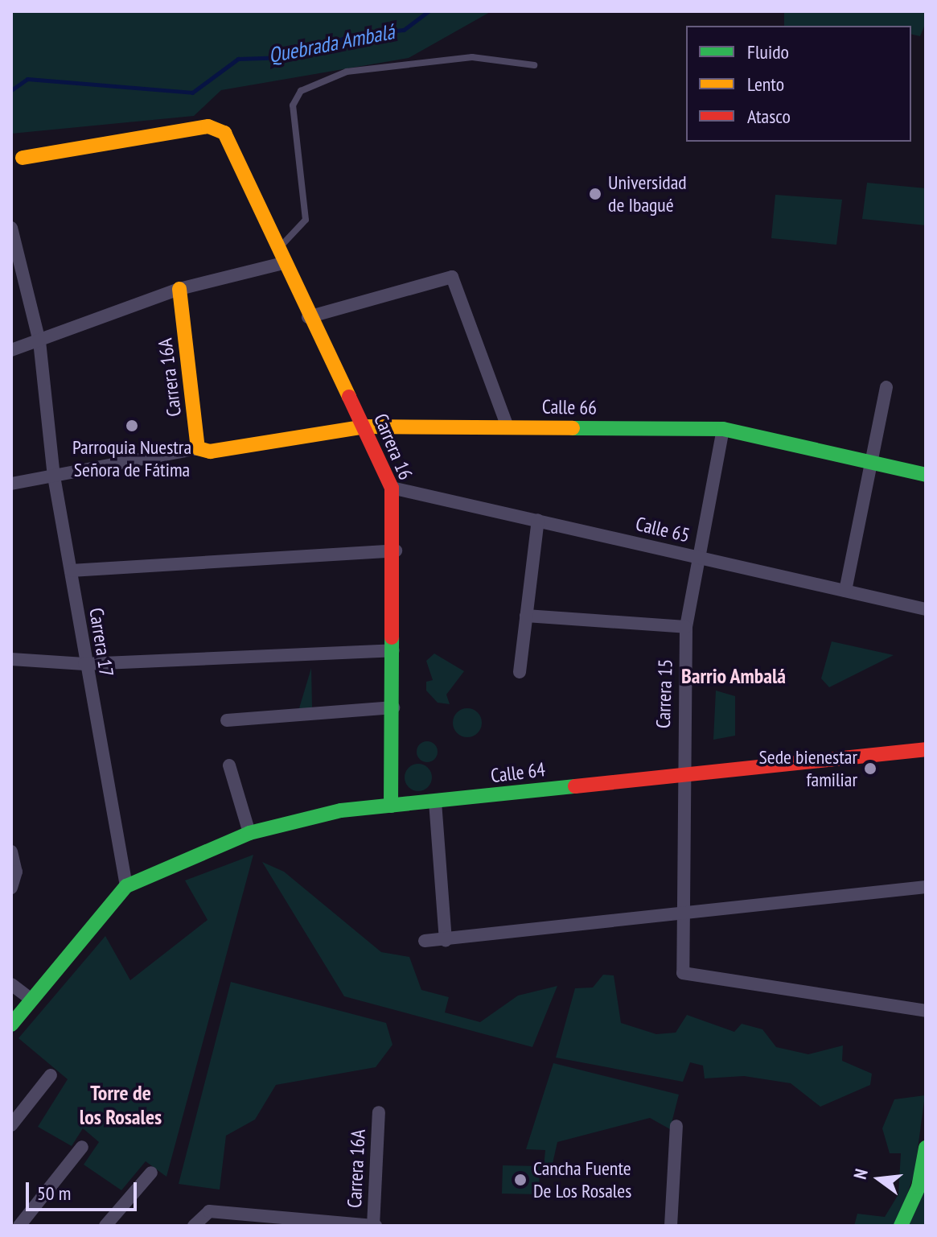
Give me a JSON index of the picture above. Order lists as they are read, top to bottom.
{
  "streets": {
    "street": [
      "Carrera 16A",
      "Calle 66",
      "Carrera 16",
      "Calle 65",
      "Carrera 17",
      "Carrera 15",
      "Calle 64"
    ]
  },
  "crossings": [
    ["Carrera 16A", "Calle 66"],
    ["Calle 66", "Carrera 16"],
    ["Calle 66", "Carrera 17"],
    ["Calle 66", "Carrera 15"],
    ["Carrera 16", "Calle 65"],
    ["Carrera 16", "Calle 64"],
    ["Calle 65", "Carrera 15"],
    ["Carrera 17", "Calle 64"],
    ["Carrera 15", "Calle 64"]
  ],
  "districts": ["Barrio Ambalá", "Torre de los Rosales"],
  "water": ["Quebrada Ambalá"],
  "places": [
    "Universidad de Ibagué",
    "Parroquia Nuestra Señora de Fátima",
    "Sede bienestar familiar",
    "Cancha Fuente De Los Rosales"
  ],
  "legend": ["Fluido", "Lento", "Atasco"],
  "scale_bar": "50 m",
  "north": "left"
}
